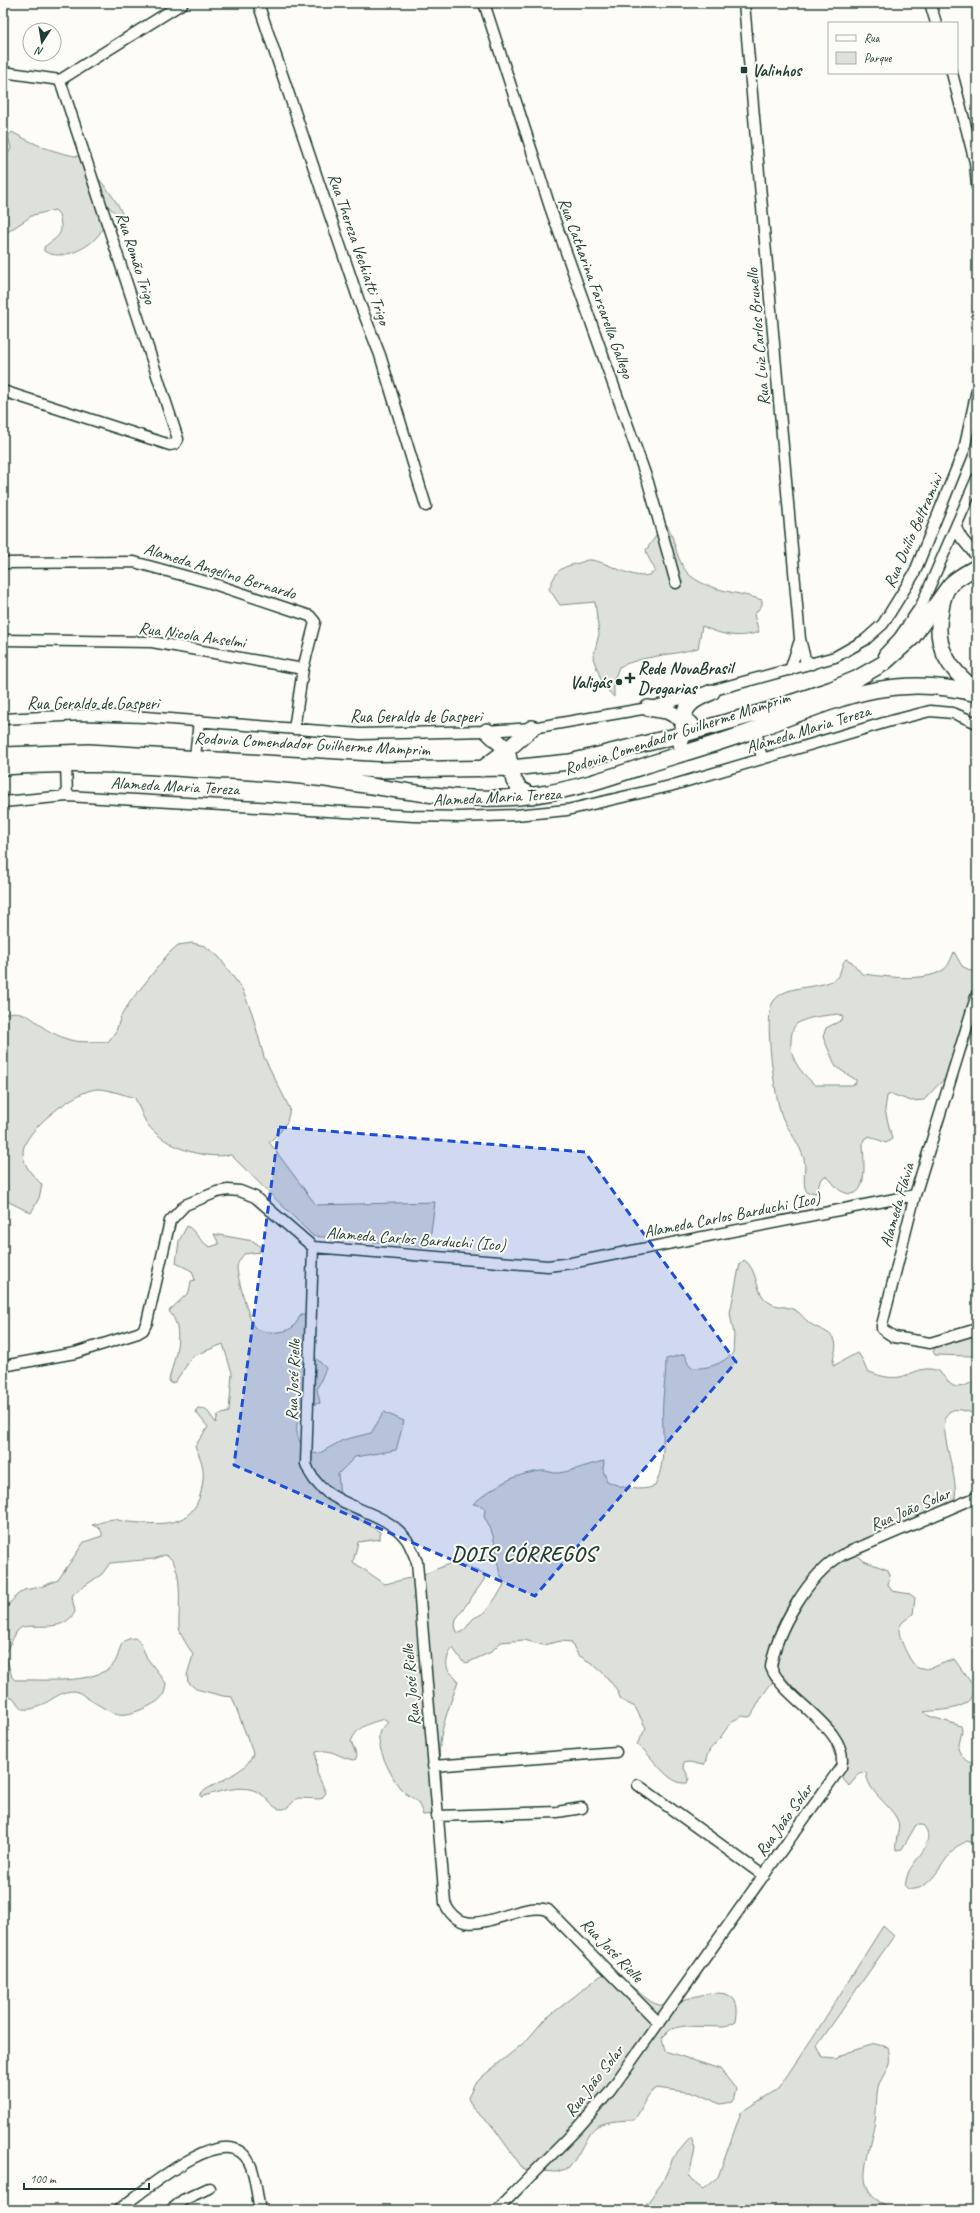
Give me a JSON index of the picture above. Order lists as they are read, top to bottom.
{
  "streets": {
    "main road": ["Rodovia Comendador Guilherme Mamprim"],
    "street": [
      "Rua Thereza Vechiatti Trigo",
      "Rua Romão Trigo",
      "Rua Catharina Farsarella Gallego",
      "Rua Luiz Carlos Brunello",
      "Rua Duílio Beltramini",
      "Alameda Angelino Bernardo",
      "Rua Nicola Anselmi",
      "Rua Geraldo de Gasperi",
      "Alameda Maria Tereza",
      "Alameda Flávia",
      "Alameda Carlos Barduchi (Ico)",
      "Rua José Rielle",
      "Rua João Solar"
    ]
  },
  "crossings": [
    ["Rua Luiz Carlos Brunello", "Rua Duílio Beltramini"],
    ["Rua Duílio Beltramini", "Rua Geraldo de Gasperi"],
    ["Alameda Angelino Bernardo", "Rua Nicola Anselmi"],
    ["Alameda Angelino Bernardo", "Rua Geraldo de Gasperi"],
    ["Alameda Flávia", "Alameda Carlos Barduchi (Ico)"],
    ["Alameda Carlos Barduchi (Ico)", "Rua José Rielle"],
    ["Rua José Rielle", "Rua João Solar"]
  ],
  "districts": ["DOIS CÓRREGOS"],
  "places": {
    "transit": ["Valinhos"],
    "health": ["Rede NovaBrasil Drogarias"],
    "other": ["Valigás"]
  },
  "legend": ["Rua", "Parque"],
  "scale_bar": "100 m",
  "north": "bottom"
}
